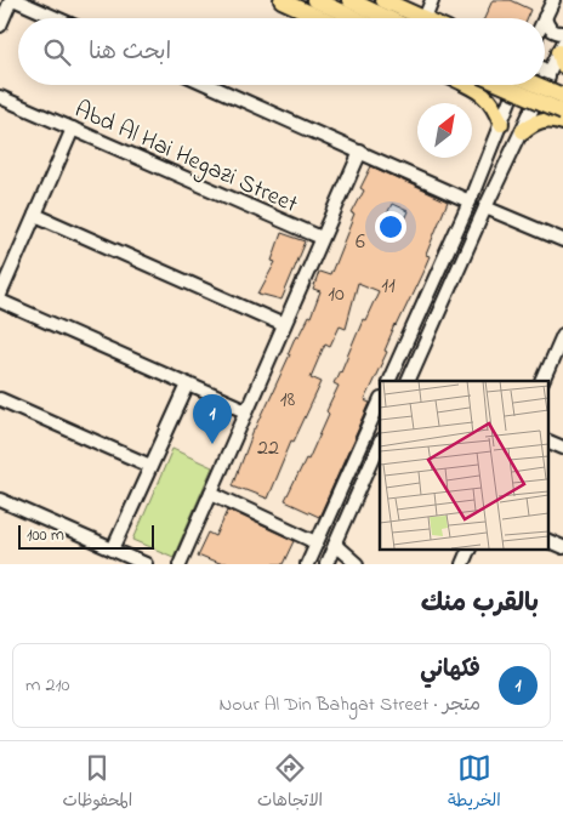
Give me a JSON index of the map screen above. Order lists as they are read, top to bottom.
{
  "streets": {
    "street": ["Abd Al Hai Hegazi Street"]
  },
  "house_numbers": [
    "6",
    "11",
    "10",
    "18",
    "22"
  ],
  "scale_bar": "100 m",
  "north": "top right",
  "page": {
    "search": "ابحث هنا",
    "pins": "1",
    "scale": "100 m",
    "heading": "بالقرب منك",
    "list": [
      {
        "mark": "1",
        "name": "فكهاني",
        "note": "متجر · Nour Al Din Bahgat Street",
        "value": "210 m"
      }
    ],
    "nav": ["الخريطة", "الاتجاهات", "المحفوظات"]
  }
}
